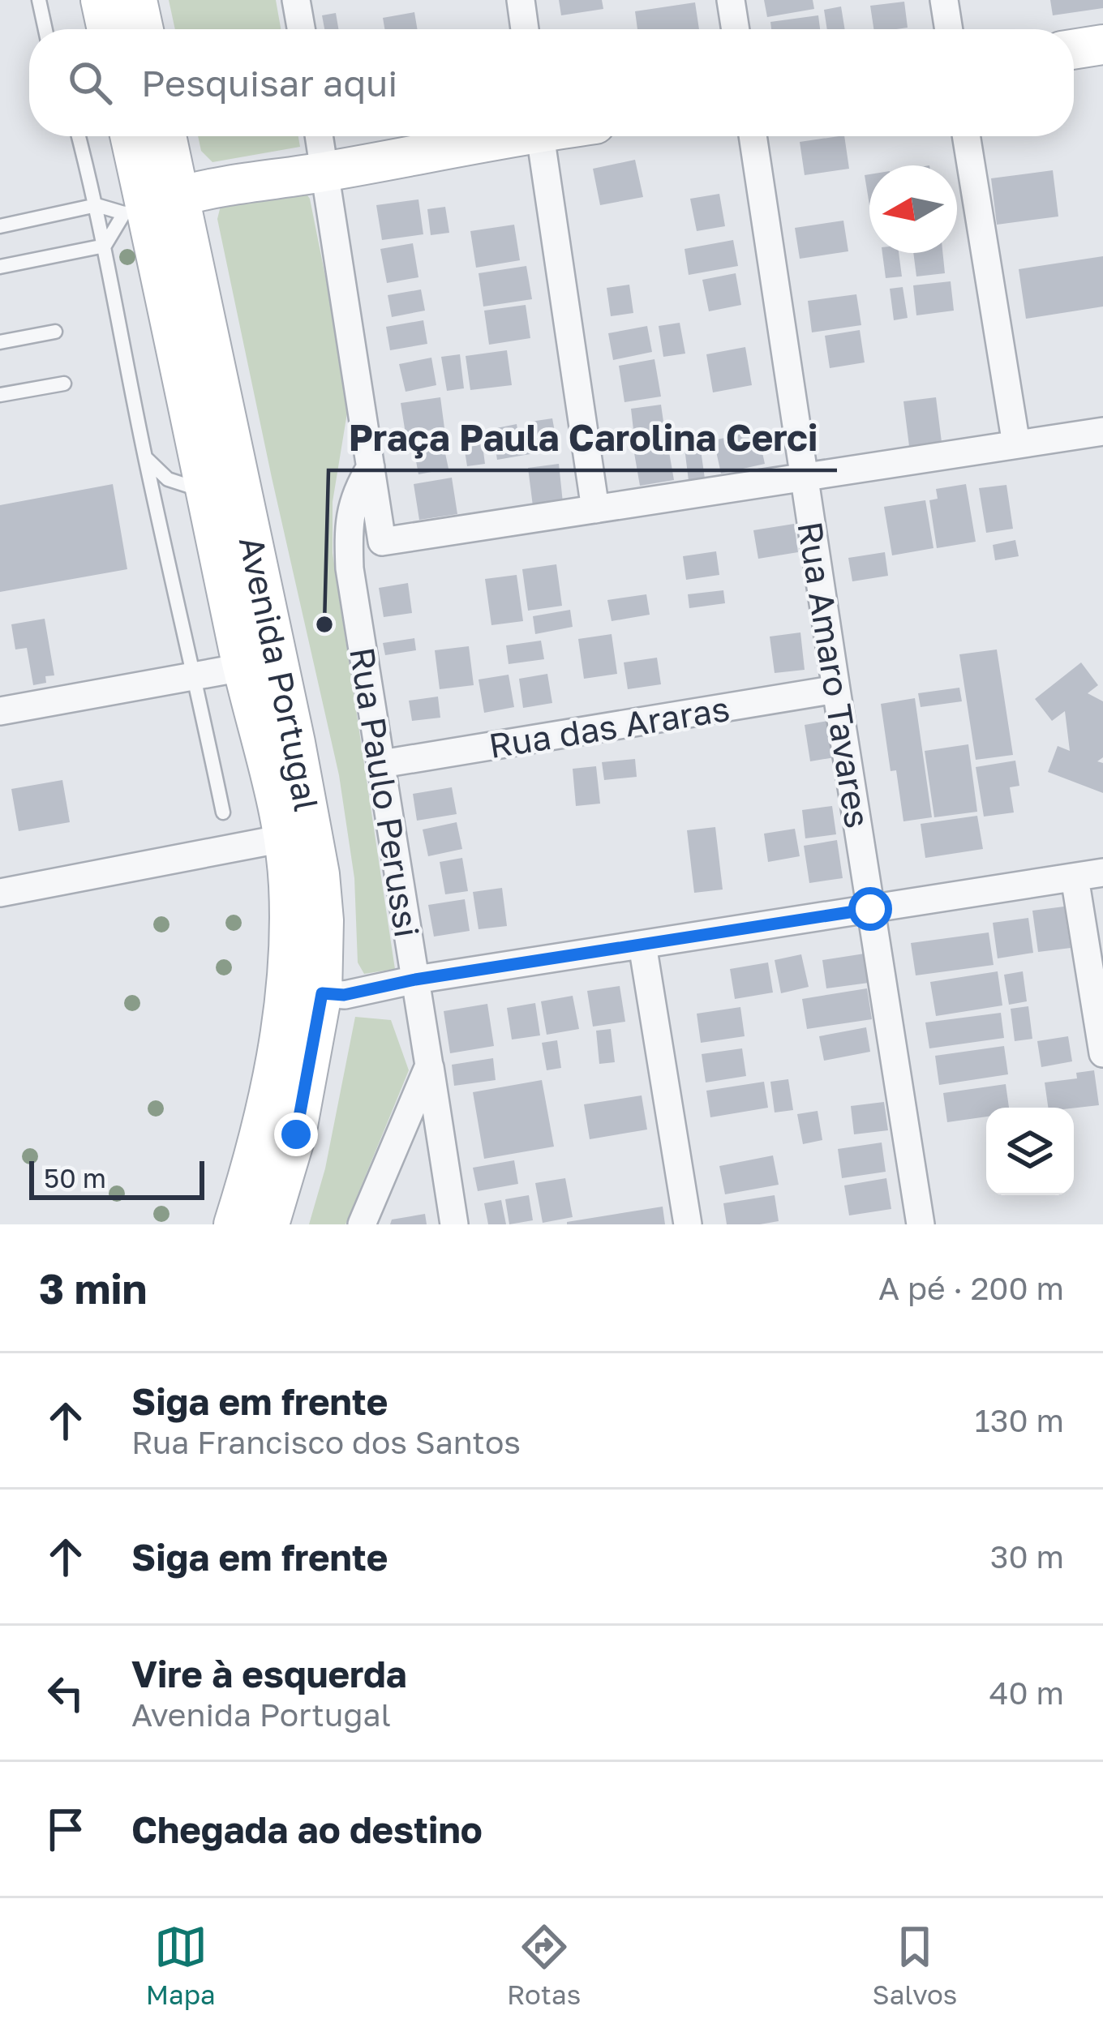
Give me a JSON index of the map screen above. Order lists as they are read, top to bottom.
{
  "streets": {
    "main road": ["Avenida Portugal"],
    "street": ["Rua Amaro Tavares", "Rua das Araras", "Rua Paulo Perussi"]
  },
  "crossings": [
    ["Rua Amaro Tavares", "Rua das Araras"],
    ["Rua das Araras", "Rua Paulo Perussi"]
  ],
  "places": ["Praça Paula Carolina Cerci"],
  "scale_bar": "50 m",
  "north": "left",
  "page": {
    "search": "Pesquisar aqui",
    "scale": "50 m",
    "heading": ["3 min", "A pé · 200 m"],
    "list": [
      ["Siga em frente", "Rua Francisco dos Santos", "130 m"],
      ["Siga em frente", "30 m"],
      ["Vire à esquerda", "Avenida Portugal", "40 m"],
      "Chegada ao destino"
    ],
    "nav": ["Mapa", "Rotas", "Salvos"]
  }
}
